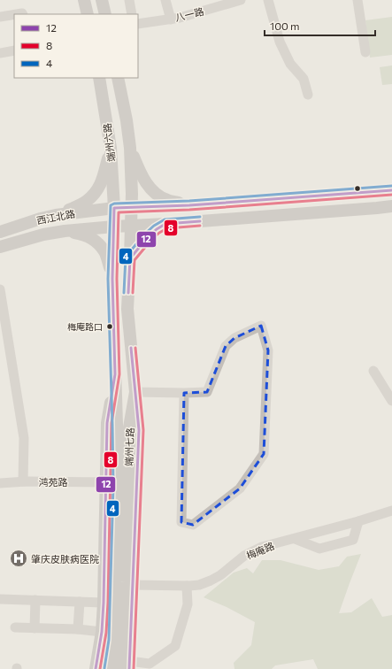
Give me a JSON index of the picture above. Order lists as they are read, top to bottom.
{
  "streets": {
    "main road": ["端州六路", "西江北路", "端州七路"],
    "street": ["八一路", "鸿苑路", "梅庵路"]
  },
  "crossings": [
    ["端州六路", "西江北路"],
    ["端州六路", "端州七路"],
    ["西江北路", "端州七路"]
  ],
  "places": {
    "other": ["梅庵路口"],
    "hospital": ["肇庆皮肤病医院"]
  },
  "lines": ["transit line 4", "transit line 12", "transit line 8"],
  "legend": ["12", "8", "4"],
  "scale_bar": "100 m"
}
